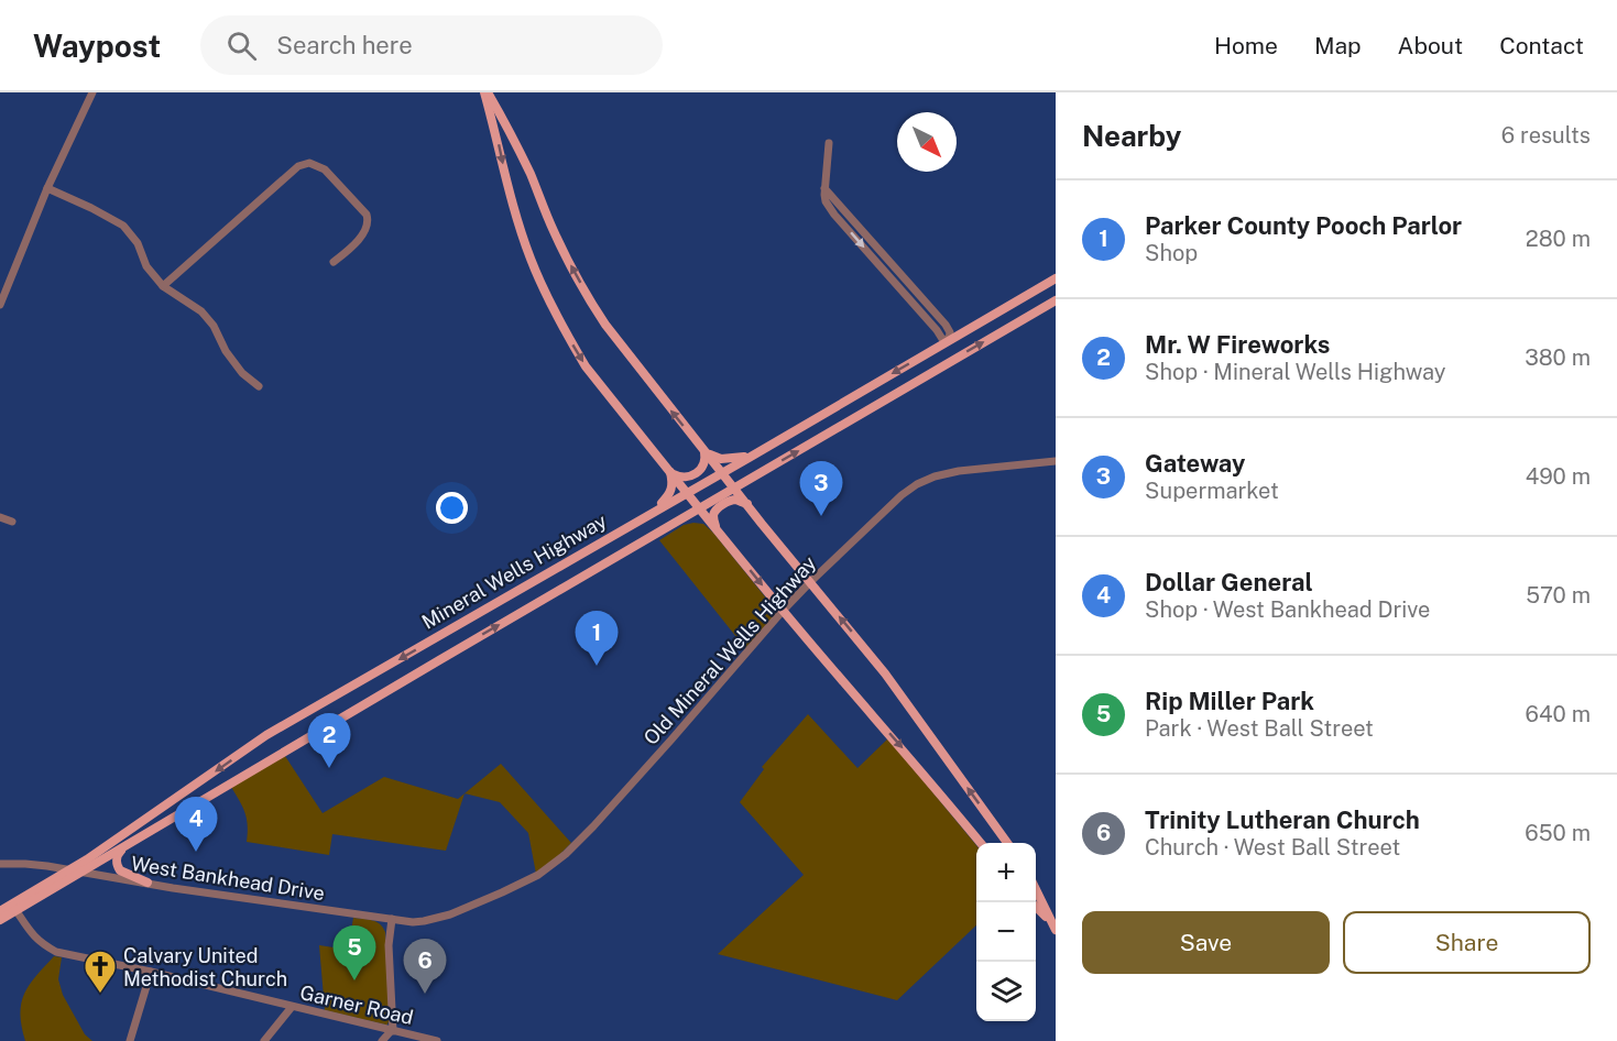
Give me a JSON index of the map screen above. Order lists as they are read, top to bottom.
{
  "streets": {
    "main road": ["Mineral Wells Highway"],
    "street": ["Old Mineral Wells Highway", "West Bankhead Drive", "Garner Road"]
  },
  "crossings": [
    ["Mineral Wells Highway", "West Bankhead Drive"],
    ["Mineral Wells Highway", "Garner Road"],
    ["Old Mineral Wells Highway", "West Bankhead Drive"]
  ],
  "places": {
    "church": ["Calvary United Methodist Church"]
  },
  "north": "bottom right",
  "page": {
    "header": "Waypost",
    "search": "Search here",
    "nav": [
      "Home",
      "Map",
      "About",
      "Contact"
    ],
    "heading": ["Nearby", "6 results"],
    "list": [
      {
        "mark": "1",
        "name": "Parker County Pooch Parlor",
        "note": "Shop",
        "value": "280 m"
      },
      {
        "mark": "2",
        "name": "Mr. W Fireworks",
        "note": "Shop · Mineral Wells Highway",
        "value": "380 m"
      },
      {
        "mark": "3",
        "name": "Gateway",
        "note": "Supermarket",
        "value": "490 m"
      },
      {
        "mark": "4",
        "name": "Dollar General",
        "note": "Shop · West Bankhead Drive",
        "value": "570 m"
      },
      {
        "mark": "5",
        "name": "Rip Miller Park",
        "note": "Park · West Ball Street",
        "value": "640 m"
      },
      {
        "mark": "6",
        "name": "Trinity Lutheran Church",
        "note": "Church · West Ball Street",
        "value": "650 m"
      }
    ],
    "pins": [
      "3",
      "1",
      "2",
      "4",
      "5",
      "6"
    ],
    "map_buttons": ["+", "−"],
    "buttons": ["Save", "Share"]
  }
}
